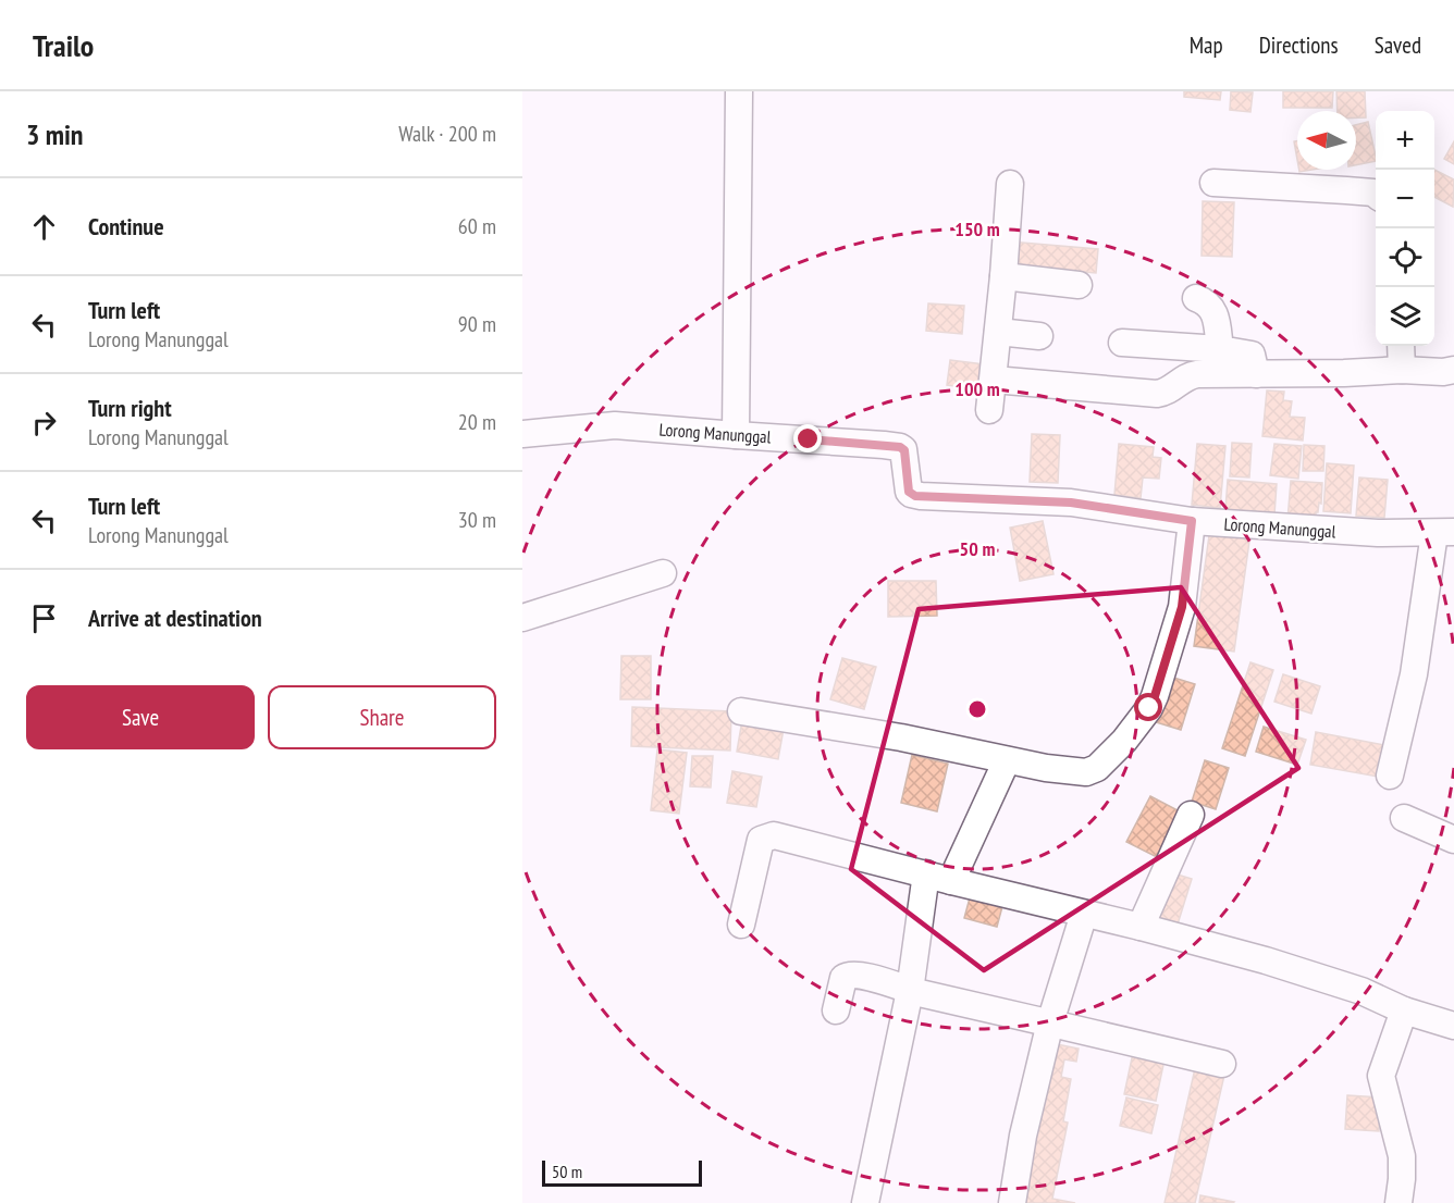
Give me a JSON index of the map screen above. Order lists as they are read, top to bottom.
{
  "streets": {
    "street": ["Lorong Manunggal"]
  },
  "scale_bar": "50 m",
  "north": "left",
  "page": {
    "header": "Trailo",
    "nav": ["Map", "Directions", "Saved"],
    "heading": ["3 min", "Walk · 200 m"],
    "map_buttons": ["+", "−"],
    "list": [
      ["Continue", "60 m"],
      ["Turn left", "Lorong Manunggal", "90 m"],
      ["Turn right", "Lorong Manunggal", "20 m"],
      ["Turn left", "Lorong Manunggal", "30 m"],
      "Arrive at destination"
    ],
    "buttons": ["Save", "Share"],
    "scale": "50 m"
  },
  "rings": ["150 m", "100 m", "50 m"]
}
